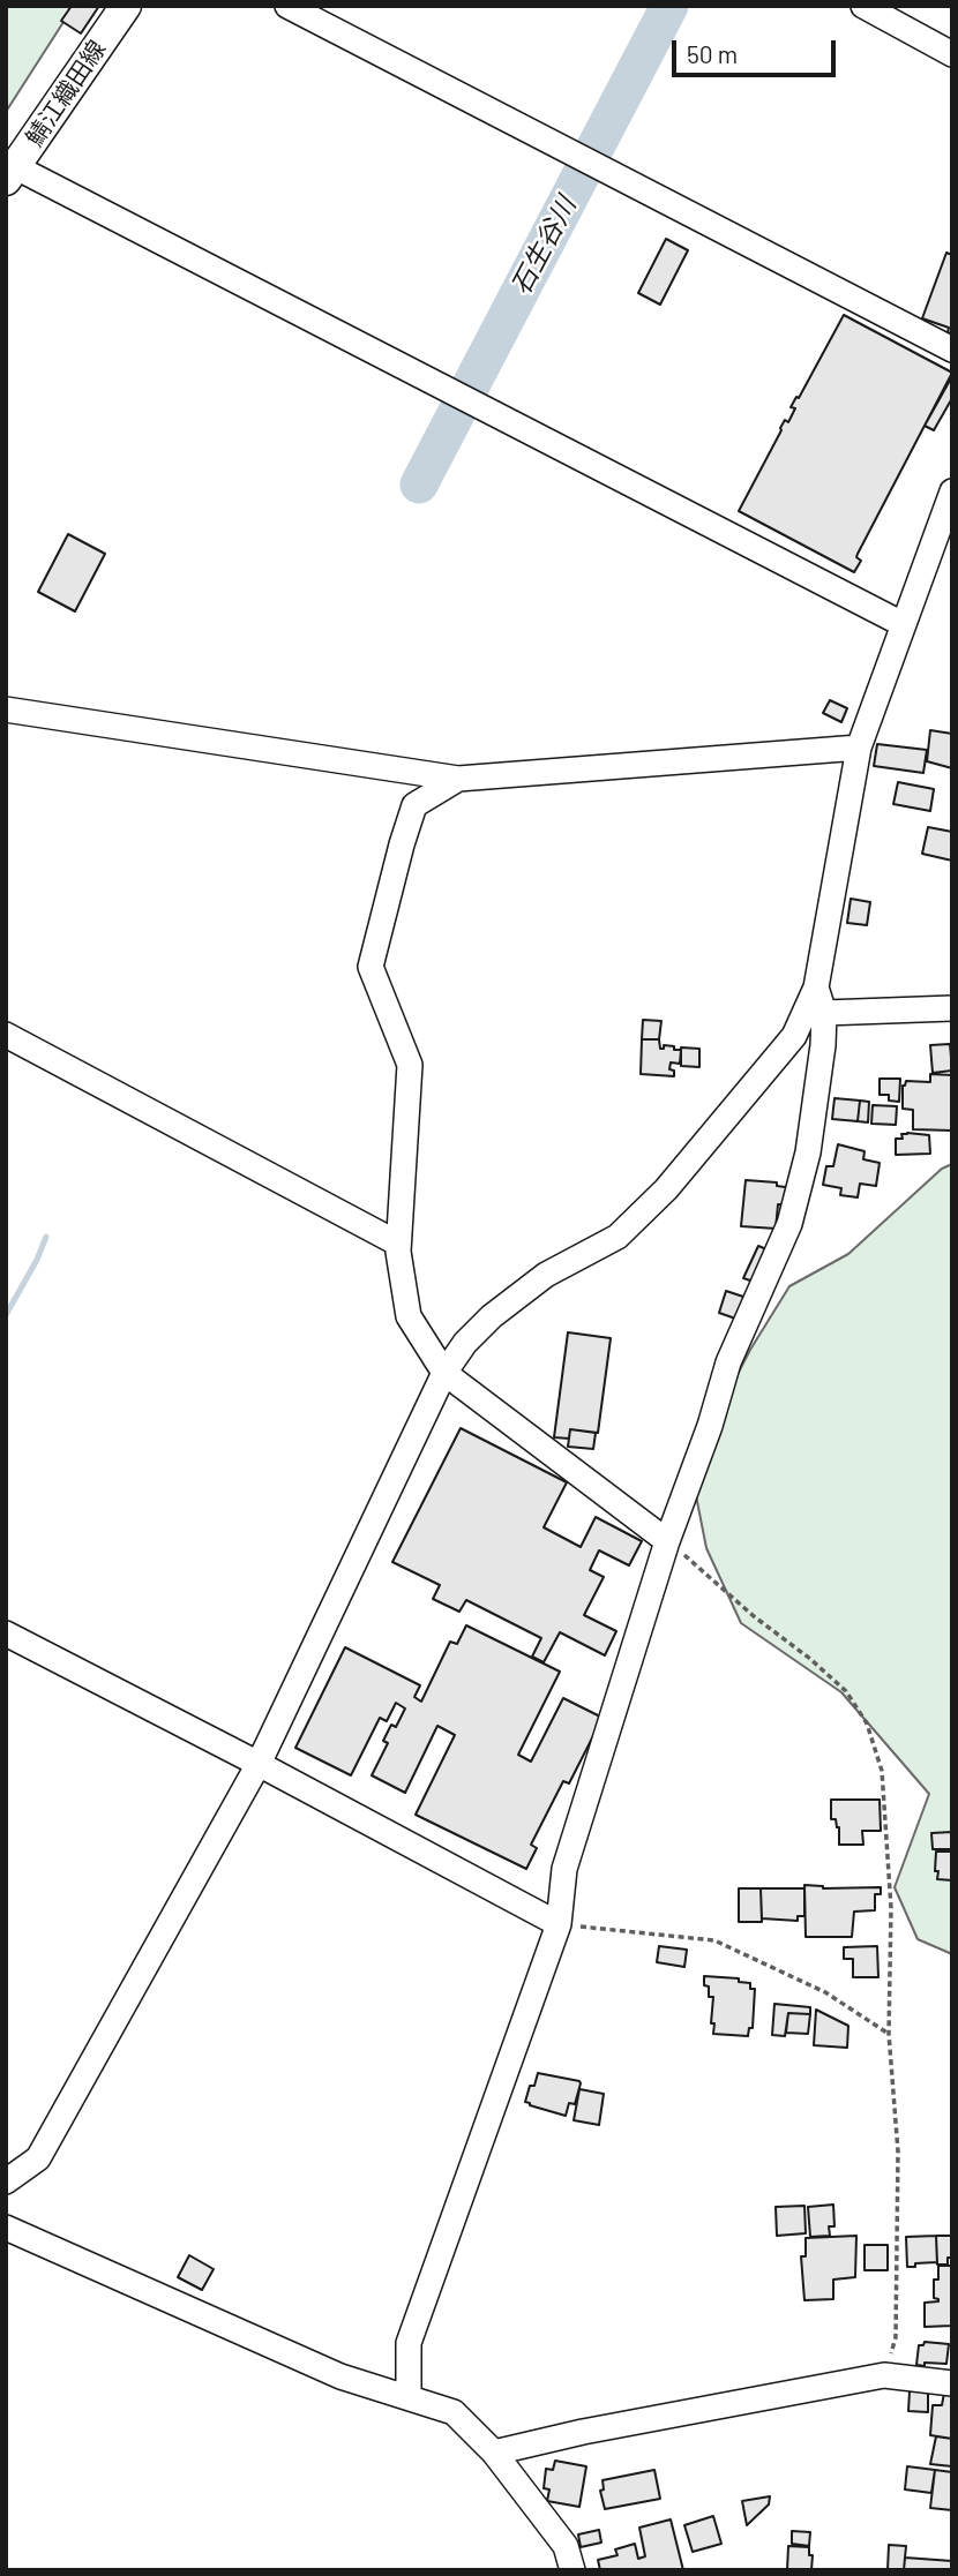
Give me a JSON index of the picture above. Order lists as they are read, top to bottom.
{
  "streets": {
    "main road": ["鯖江織田線"]
  },
  "water": ["石生谷川"],
  "scale_bar": "50 m"
}
